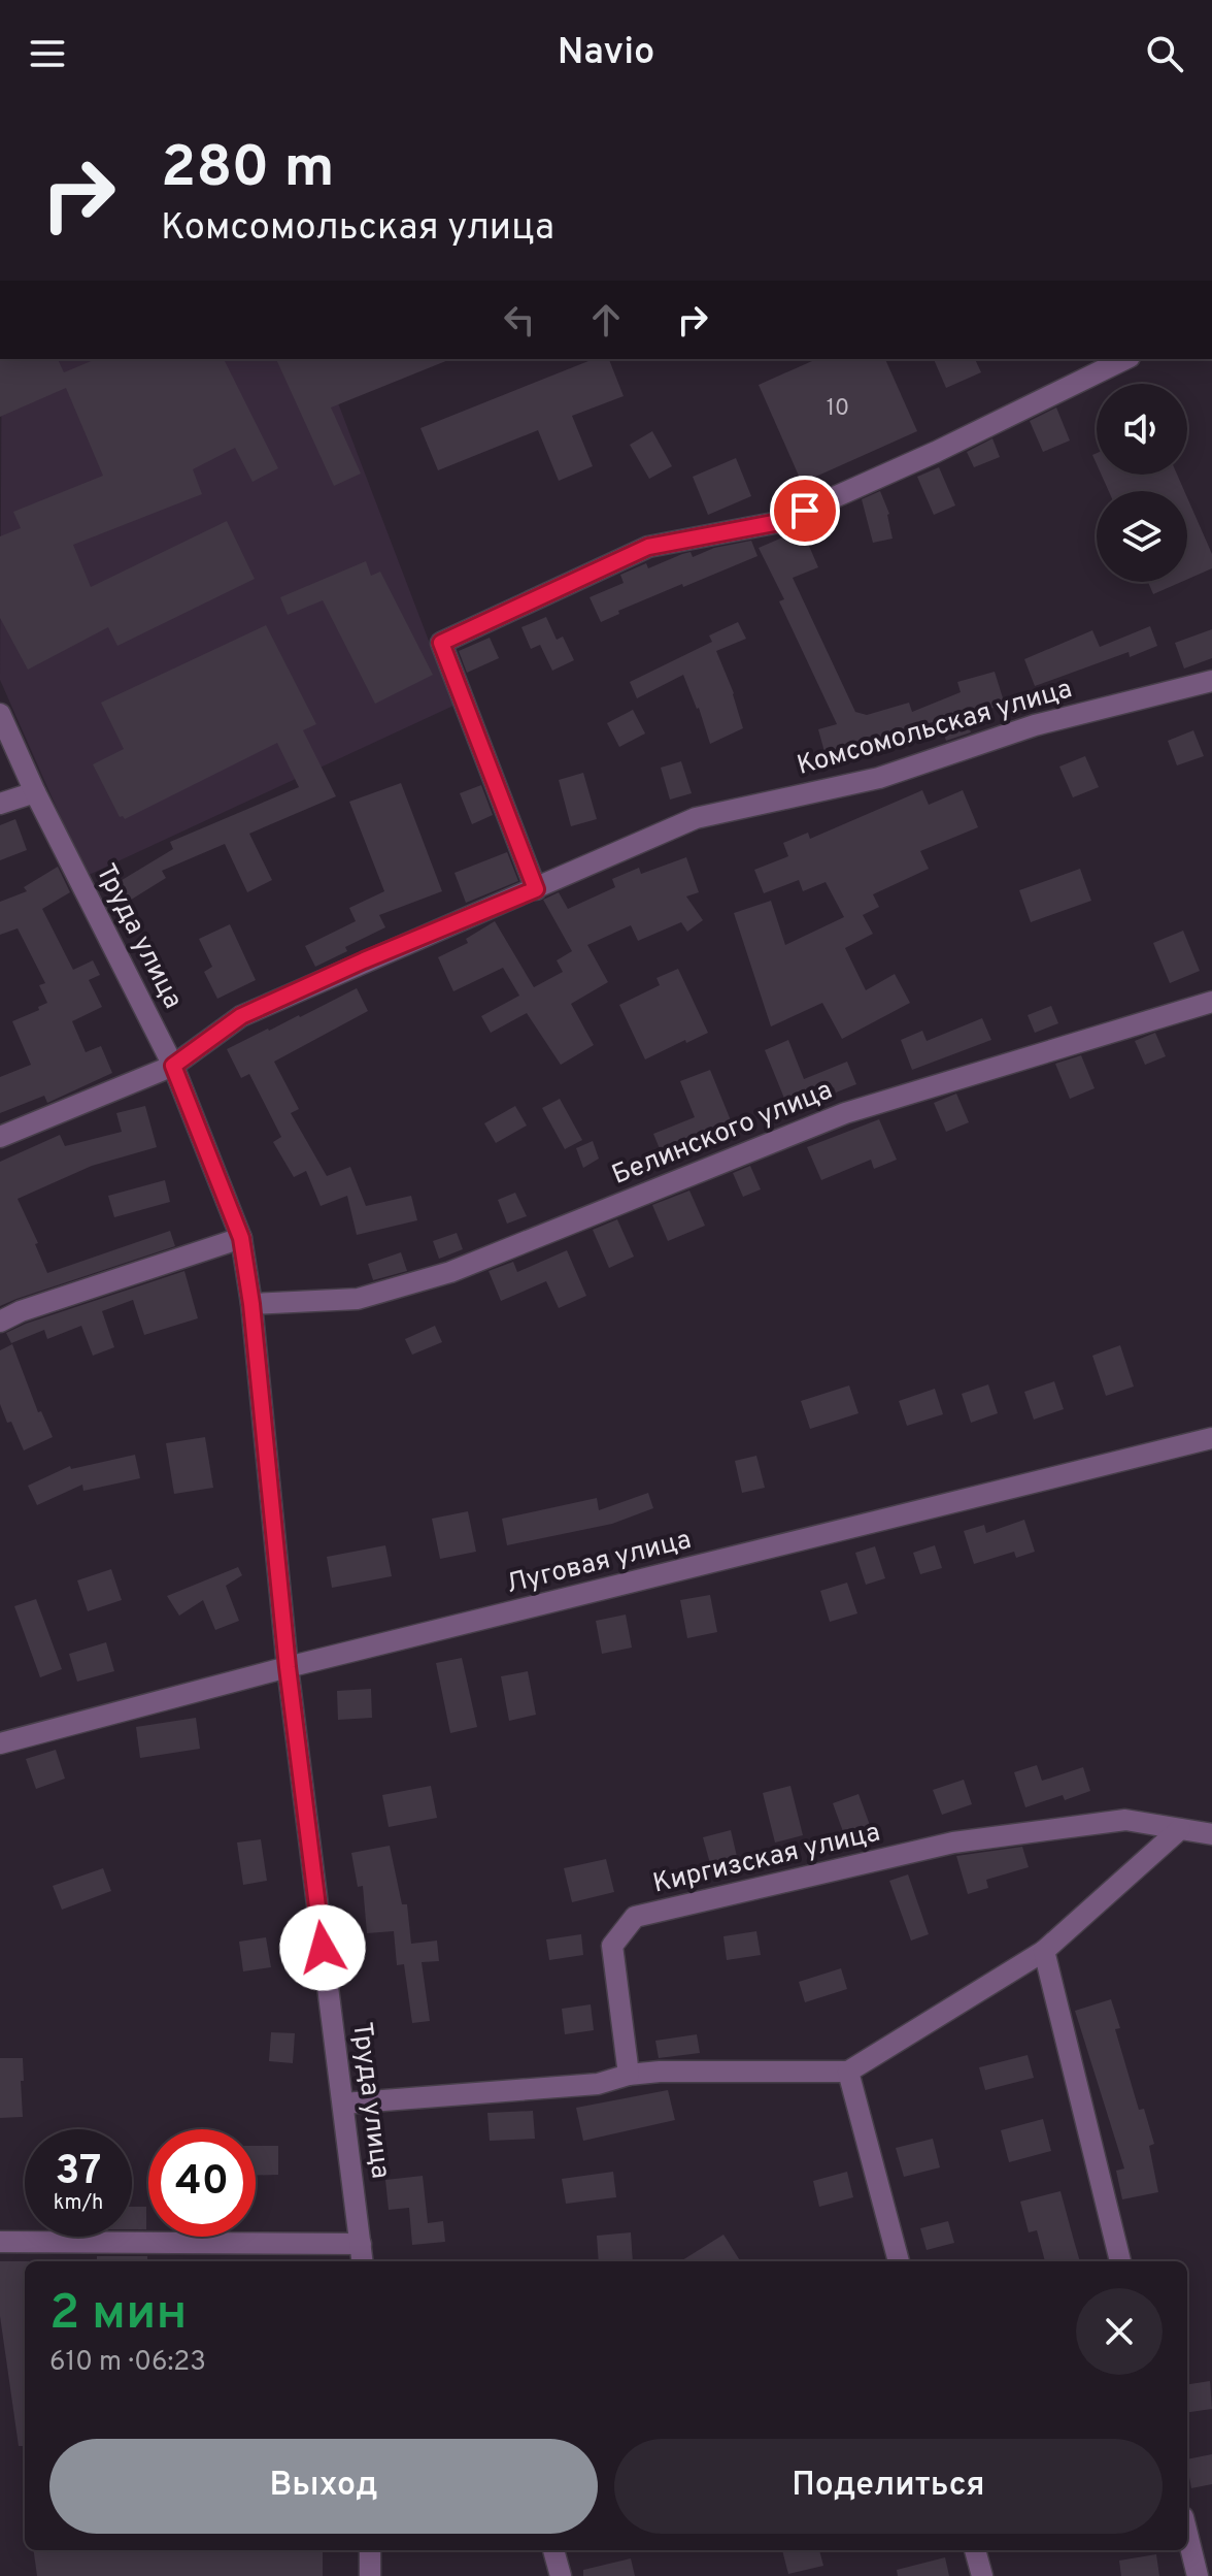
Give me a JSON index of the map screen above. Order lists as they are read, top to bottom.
{
  "streets": {
    "street": [
      "Комсомольская улица",
      "Труда улица",
      "Белинского улица",
      "Луговая улица",
      "Киргизская улица"
    ]
  },
  "crossings": [
    ["Комсомольская улица", "Труда улица"],
    ["Труда улица", "Белинского улица"],
    ["Труда улица", "Луговая улица"]
  ],
  "house_numbers": ["10"],
  "page": {
    "header": "Navio",
    "turn": ["280 m", "Комсомольская улица"],
    "speed": "37 km/h",
    "limit": "40",
    "heading": ["2 мин", "610 m · 06:23"],
    "buttons": ["Выход", "Поделиться"]
  }
}
